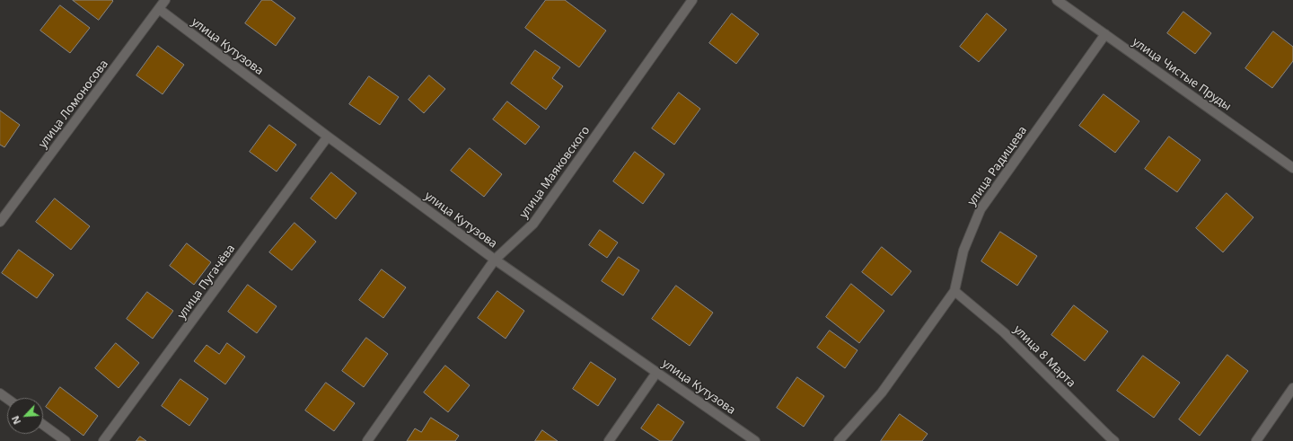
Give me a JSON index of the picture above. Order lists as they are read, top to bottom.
{
  "streets": {
    "street": [
      "улица Кутузова",
      "улица Чистые Пруды",
      "улица Ломоносова",
      "улица Радищева",
      "улица Маяковского",
      "улица Пугачёва",
      "улица 8 Марта"
    ]
  },
  "crossings": [
    ["улица Кутузова", "улица Ломоносова"],
    ["улица Кутузова", "улица Маяковского"],
    ["улица Кутузова", "улица Пугачёва"],
    ["улица Чистые Пруды", "улица Радищева"],
    ["улица Радищева", "улица 8 Марта"]
  ],
  "north": "bottom left"
}
